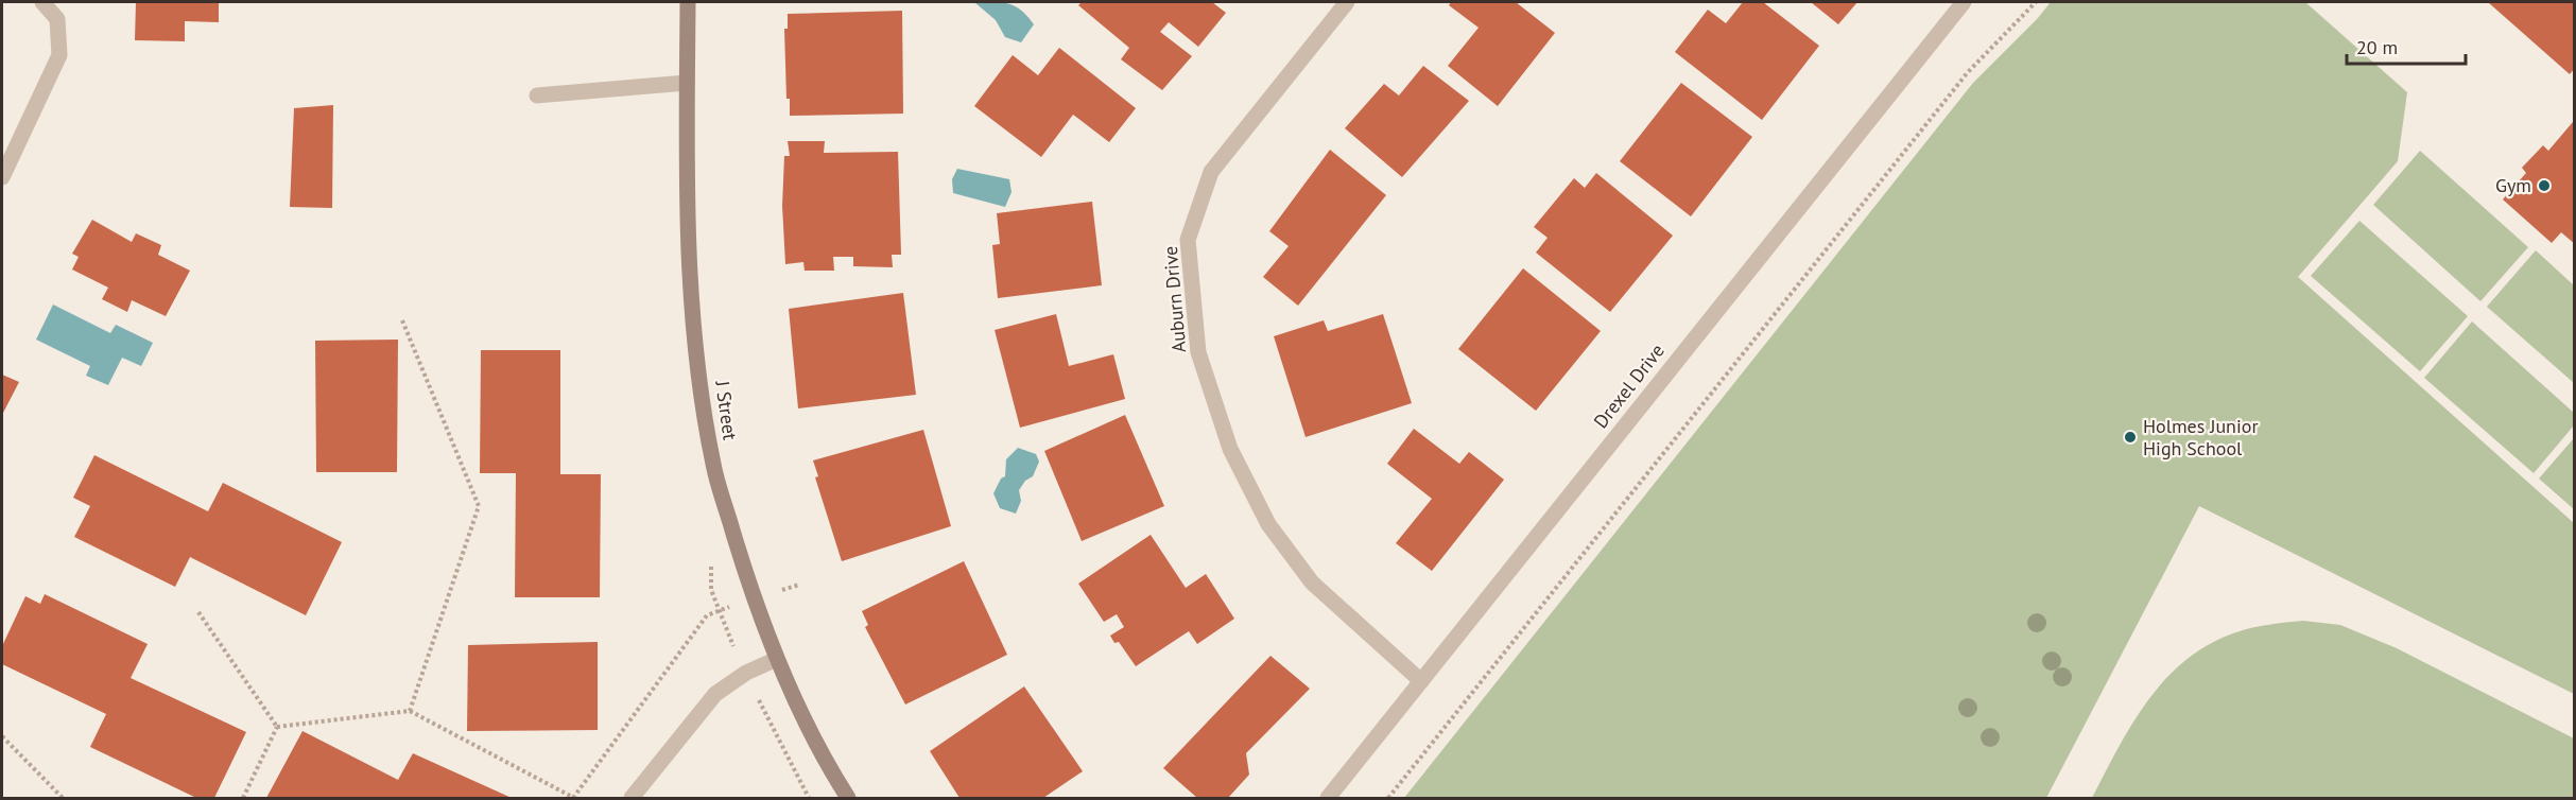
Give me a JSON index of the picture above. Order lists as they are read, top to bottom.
{
  "streets": {
    "street": ["Auburn Drive", "Drexel Drive", "J Street"]
  },
  "crossings": [
    ["Auburn Drive", "Drexel Drive"]
  ],
  "places": ["Gym", "Holmes Junior High School"],
  "scale_bar": "20 m"
}
